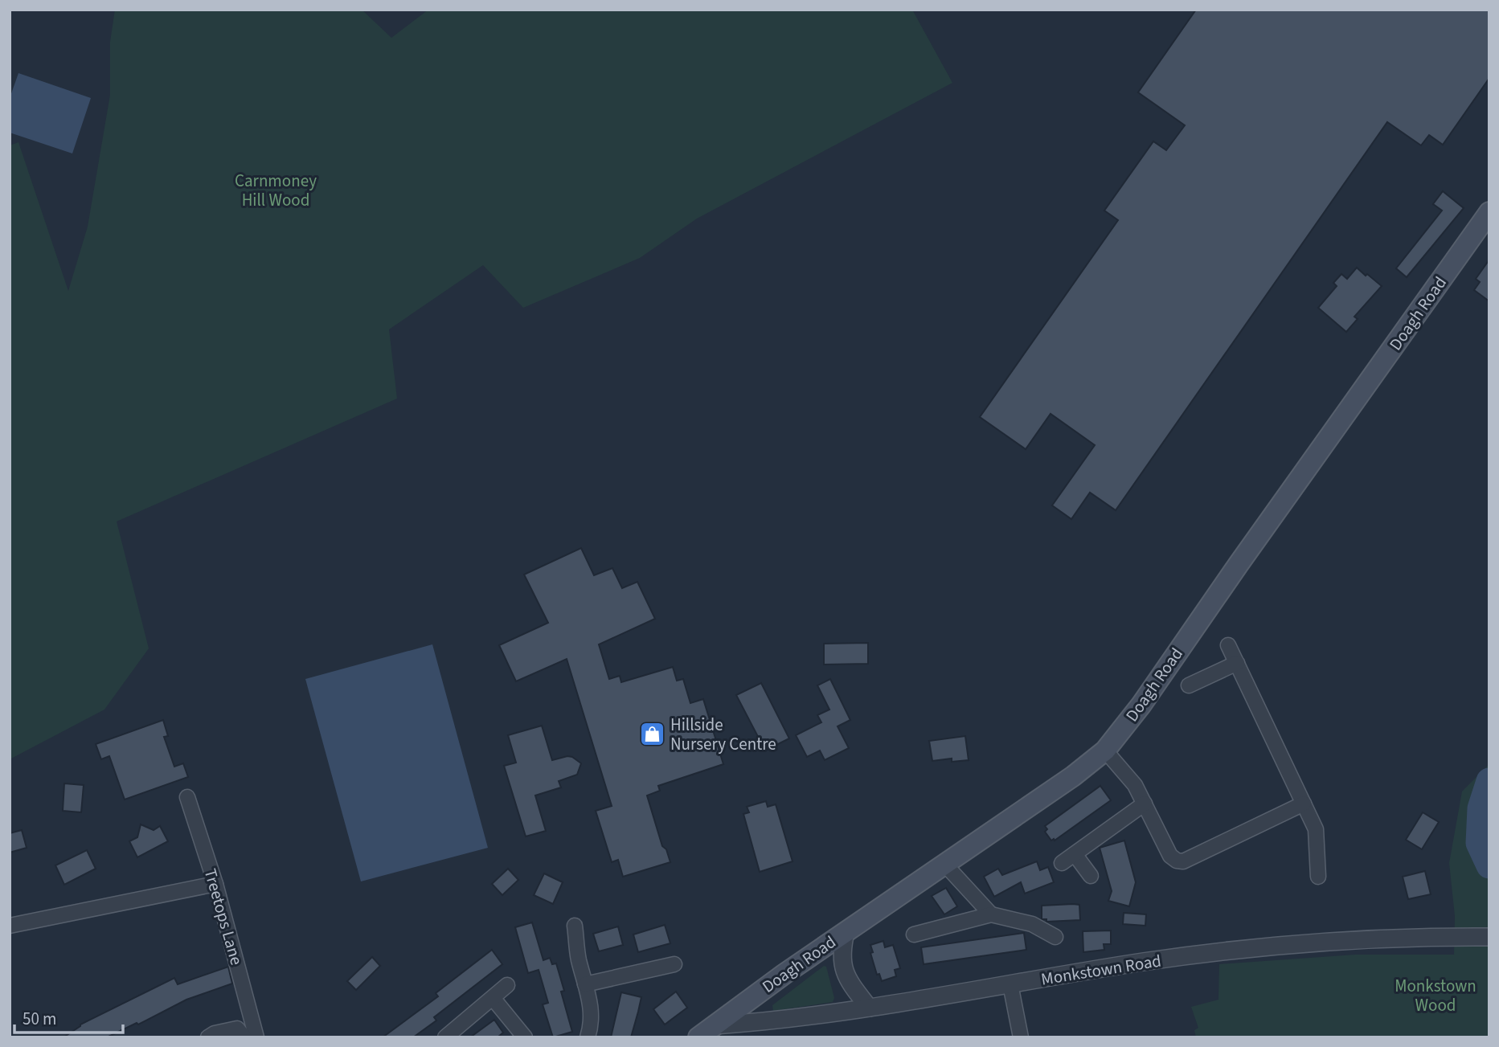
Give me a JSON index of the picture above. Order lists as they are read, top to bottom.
{
  "streets": {
    "main road": ["Doagh Road"],
    "street": ["Treetops Lane", "Monkstown Road"]
  },
  "crossings": [
    ["Doagh Road", "Monkstown Road"]
  ],
  "parks": ["Carnmoney Hill Wood", "Monkstown Wood"],
  "places": {
    "shop": ["Hillside Nursery Centre"]
  },
  "scale_bar": "50 m"
}
